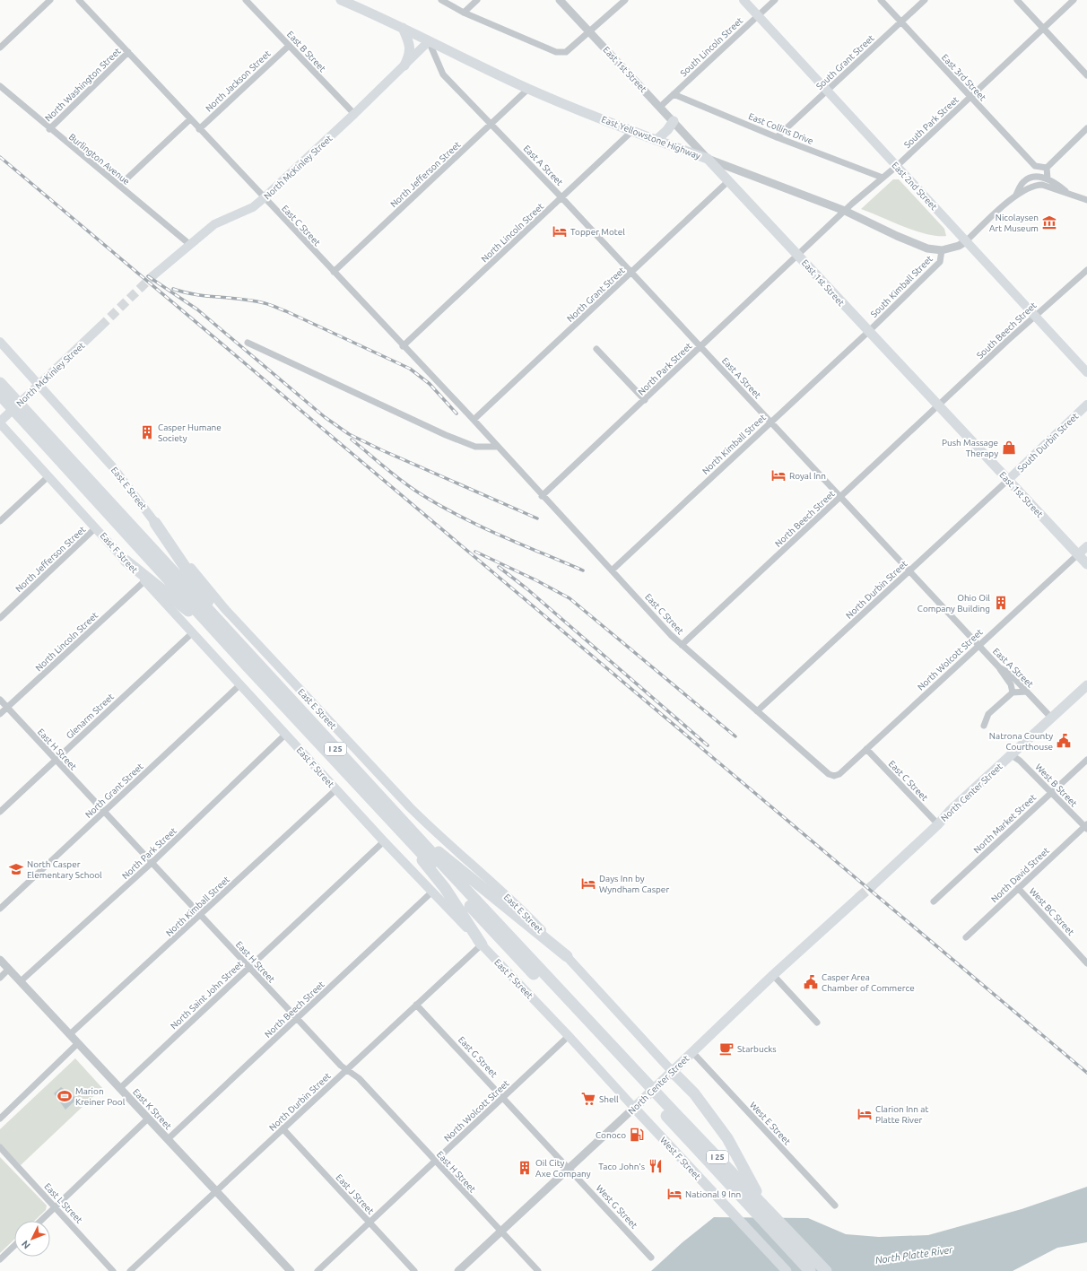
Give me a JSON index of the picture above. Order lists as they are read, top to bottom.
{
  "streets": {
    "highway": ["I 25"],
    "main road": [
      "East 1st Street",
      "East Yellowstone Highway",
      "North McKinley Street",
      "East 2nd Street",
      "South Durbin Street",
      "East E Street",
      "East F Street",
      "North Center Street",
      "West F Street"
    ],
    "street": [
      "South Lincoln Street",
      "East B Street",
      "South Grant Street",
      "East 3rd Street",
      "North Jackson Street",
      "North Washington Street",
      "South Park Street",
      "East Collins Drive",
      "Burlington Avenue",
      "East A Street",
      "North Jefferson Street",
      "East C Street",
      "North Lincoln Street",
      "South Kimball Street",
      "North Grant Street",
      "South Beech Street",
      "North Park Street",
      "North Kimball Street",
      "North Beech Street",
      "North Durbin Street",
      "North Wolcott Street",
      "Glenarm Street",
      "East H Street",
      "West B Street",
      "North Market Street",
      "North David Street",
      "West BC Street",
      "North Saint John Street",
      "East G Street",
      "East K Street",
      "West E Street",
      "East J Street",
      "East L Street",
      "West G Street"
    ]
  },
  "crossings": [
    ["South Lincoln Street", "East 1st Street"],
    ["South Lincoln Street", "East Collins Drive"],
    ["South Lincoln Street", "East 2nd Street"],
    ["East B Street", "North Jackson Street"],
    ["East B Street", "North McKinley Street"],
    ["South Grant Street", "East 3rd Street"],
    ["South Grant Street", "East Collins Drive"],
    ["South Grant Street", "East 2nd Street"],
    ["East 1st Street", "South Park Street"],
    ["East 1st Street", "East Yellowstone Highway"],
    ["East 1st Street", "South Kimball Street"],
    ["East 1st Street", "North Grant Street"],
    ["East 1st Street", "South Beech Street"],
    ["East 1st Street", "North Park Street"],
    ["East 1st Street", "South Durbin Street"],
    ["East 1st Street", "North Kimball Street"],
    ["East 1st Street", "North Beech Street"],
    ["East 1st Street", "North Durbin Street"],
    ["East 1st Street", "North Wolcott Street"],
    ["East 3rd Street", "South Park Street"],
    ["North Jackson Street", "East C Street"],
    ["North Washington Street", "Burlington Avenue"],
    ["North Washington Street", "East C Street"],
    ["South Park Street", "East Collins Drive"],
    ["South Park Street", "East Yellowstone Highway"],
    ["South Park Street", "East 2nd Street"],
    ["South Park Street", "North Park Street"],
    ["East Yellowstone Highway", "East A Street"],
    ["East Yellowstone Highway", "North McKinley Street"],
    ["East Yellowstone Highway", "North Jefferson Street"],
    ["East Yellowstone Highway", "East 2nd Street"],
    ["East Yellowstone Highway", "North Lincoln Street"],
    ["East Yellowstone Highway", "South Kimball Street"],
    ["Burlington Avenue", "North McKinley Street"],
    ["East A Street", "North McKinley Street"],
    ["East A Street", "North Jefferson Street"],
    ["East A Street", "North Lincoln Street"],
    ["East A Street", "North Grant Street"],
    ["East A Street", "North Park Street"],
    ["East A Street", "North Kimball Street"],
    ["East A Street", "North Beech Street"],
    ["East A Street", "North Durbin Street"],
    ["East A Street", "North Wolcott Street"],
    ["East A Street", "North Center Street"],
    ["North McKinley Street", "East C Street"],
    ["North McKinley Street", "East E Street"],
    ["North McKinley Street", "East F Street"],
    ["North Jefferson Street", "East C Street"],
    ["North Jefferson Street", "East F Street"],
    ["East 2nd Street", "South Beech Street"],
    ["East C Street", "North Lincoln Street"],
    ["East C Street", "North Grant Street"],
    ["East C Street", "North Park Street"],
    ["East C Street", "North Kimball Street"],
    ["East C Street", "North Beech Street"],
    ["East C Street", "North Durbin Street"],
    ["East C Street", "North Wolcott Street"],
    ["East C Street", "North Center Street"],
    ["North Lincoln Street", "East F Street"],
    ["North Lincoln Street", "East H Street"],
    ["South Kimball Street", "North Kimball Street"],
    ["North Grant Street", "East F Street"],
    ["North Grant Street", "East H Street"],
    ["South Beech Street", "North Beech Street"],
    ["North Park Street", "East F Street"],
    ["North Park Street", "East H Street"],
    ["North Park Street", "East K Street"],
    ["South Durbin Street", "North Durbin Street"],
    ["North Kimball Street", "East F Street"],
    ["North Kimball Street", "East H Street"],
    ["North Kimball Street", "East K Street"],
    ["East E Street", "North Center Street"],
    ["North Beech Street", "East F Street"],
    ["North Beech Street", "East H Street"],
    ["North Beech Street", "East K Street"],
    ["East F Street", "North Durbin Street"],
    ["East F Street", "North Wolcott Street"],
    ["East F Street", "Glenarm Street"],
    ["East F Street", "North Center Street"],
    ["East F Street", "North Saint John Street"],
    ["East F Street", "West F Street"],
    ["North Durbin Street", "East H Street"],
    ["North Durbin Street", "East G Street"],
    ["North Durbin Street", "East K Street"],
    ["North Durbin Street", "East J Street"],
    ["North Wolcott Street", "East H Street"],
    ["North Wolcott Street", "East G Street"],
    ["North Wolcott Street", "East J Street"],
    ["Glenarm Street", "East H Street"],
    ["East H Street", "North Center Street"],
    ["East H Street", "North Saint John Street"],
    ["West B Street", "North Center Street"],
    ["West B Street", "North Market Street"],
    ["West B Street", "North David Street"],
    ["North Center Street", "East G Street"],
    ["North Center Street", "West E Street"],
    ["North Center Street", "West F Street"],
    ["North Center Street", "West G Street"],
    ["North David Street", "West BC Street"],
    ["North Saint John Street", "East K Street"],
    ["East G Street", "West G Street"]
  ],
  "water": ["North Platte River"],
  "places": {
    "museum": ["Nicolaysen Art Museum"],
    "hotel": [
      "Topper Motel",
      "Royal Inn",
      "Days Inn by Wyndham Casper",
      "Clarion Inn at Platte River",
      "National 9 Inn"
    ],
    "building": ["Casper Humane Society", "Ohio Oil Company Building", "Oil City Axe Company"],
    "shop": ["Push Massage Therapy"],
    "public building": ["Natrona County Courthouse", "Casper Area Chamber of Commerce"],
    "school or university": ["North Casper Elementary School"],
    "cafe": ["Starbucks"],
    "sports": ["Marion Kreiner Pool"],
    "supermarket": ["Shell"],
    "fuel station": ["Conoco"],
    "restaurant": ["Taco John's"]
  },
  "north": "bottom left"
}
